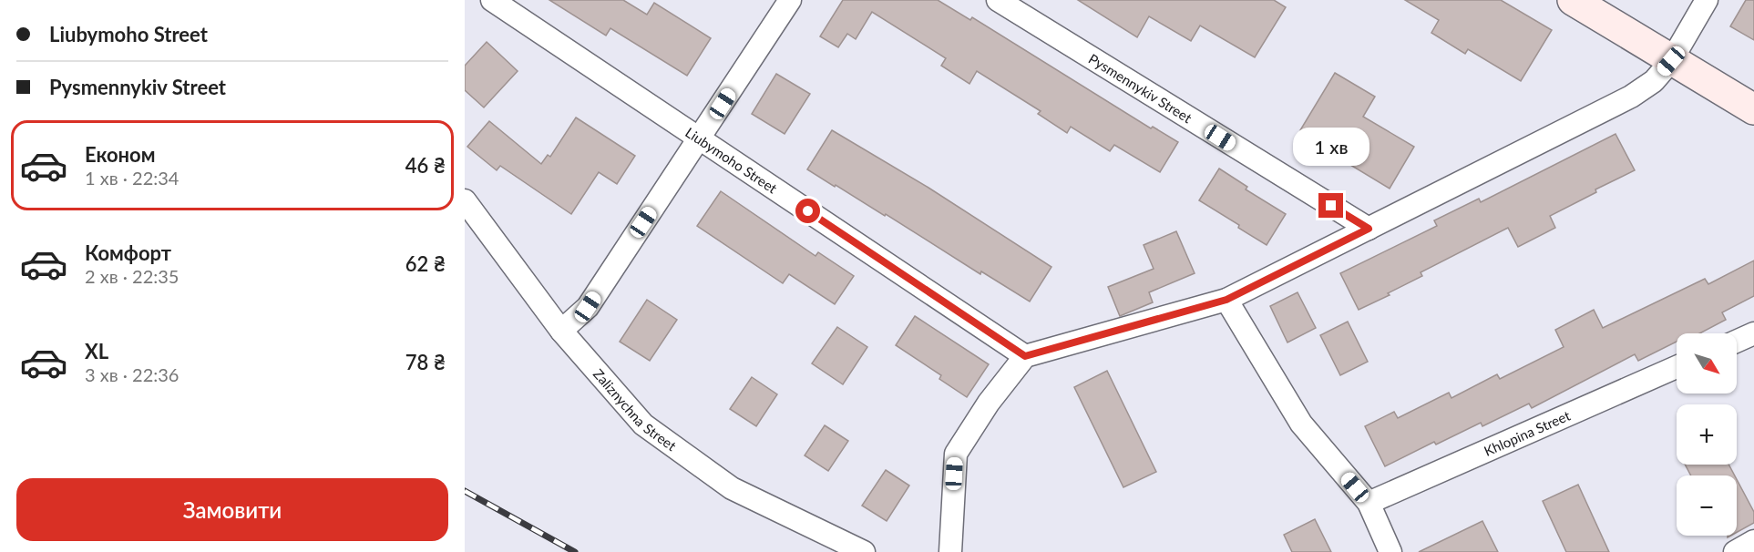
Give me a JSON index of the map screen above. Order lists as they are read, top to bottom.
{
  "streets": {
    "street": [
      "Pysmennykiv Street",
      "Liubymoho Street",
      "Zaliznychna Street",
      "Khlopina Street"
    ]
  },
  "north": "bottom right",
  "page": {
    "banner": ["Liubymoho Street", "Pysmennykiv Street"],
    "list": [
      {
        "name": "Економ",
        "note": "1 хв · 22:34",
        "value": "46 ₴"
      },
      {
        "name": "Комфорт",
        "note": "2 хв · 22:35",
        "value": "62 ₴"
      },
      {
        "name": "XL",
        "note": "3 хв · 22:36",
        "value": "78 ₴"
      }
    ],
    "bubble": "1 хв",
    "map_buttons": ["+", "−"],
    "buttons": "Замовити"
  }
}
